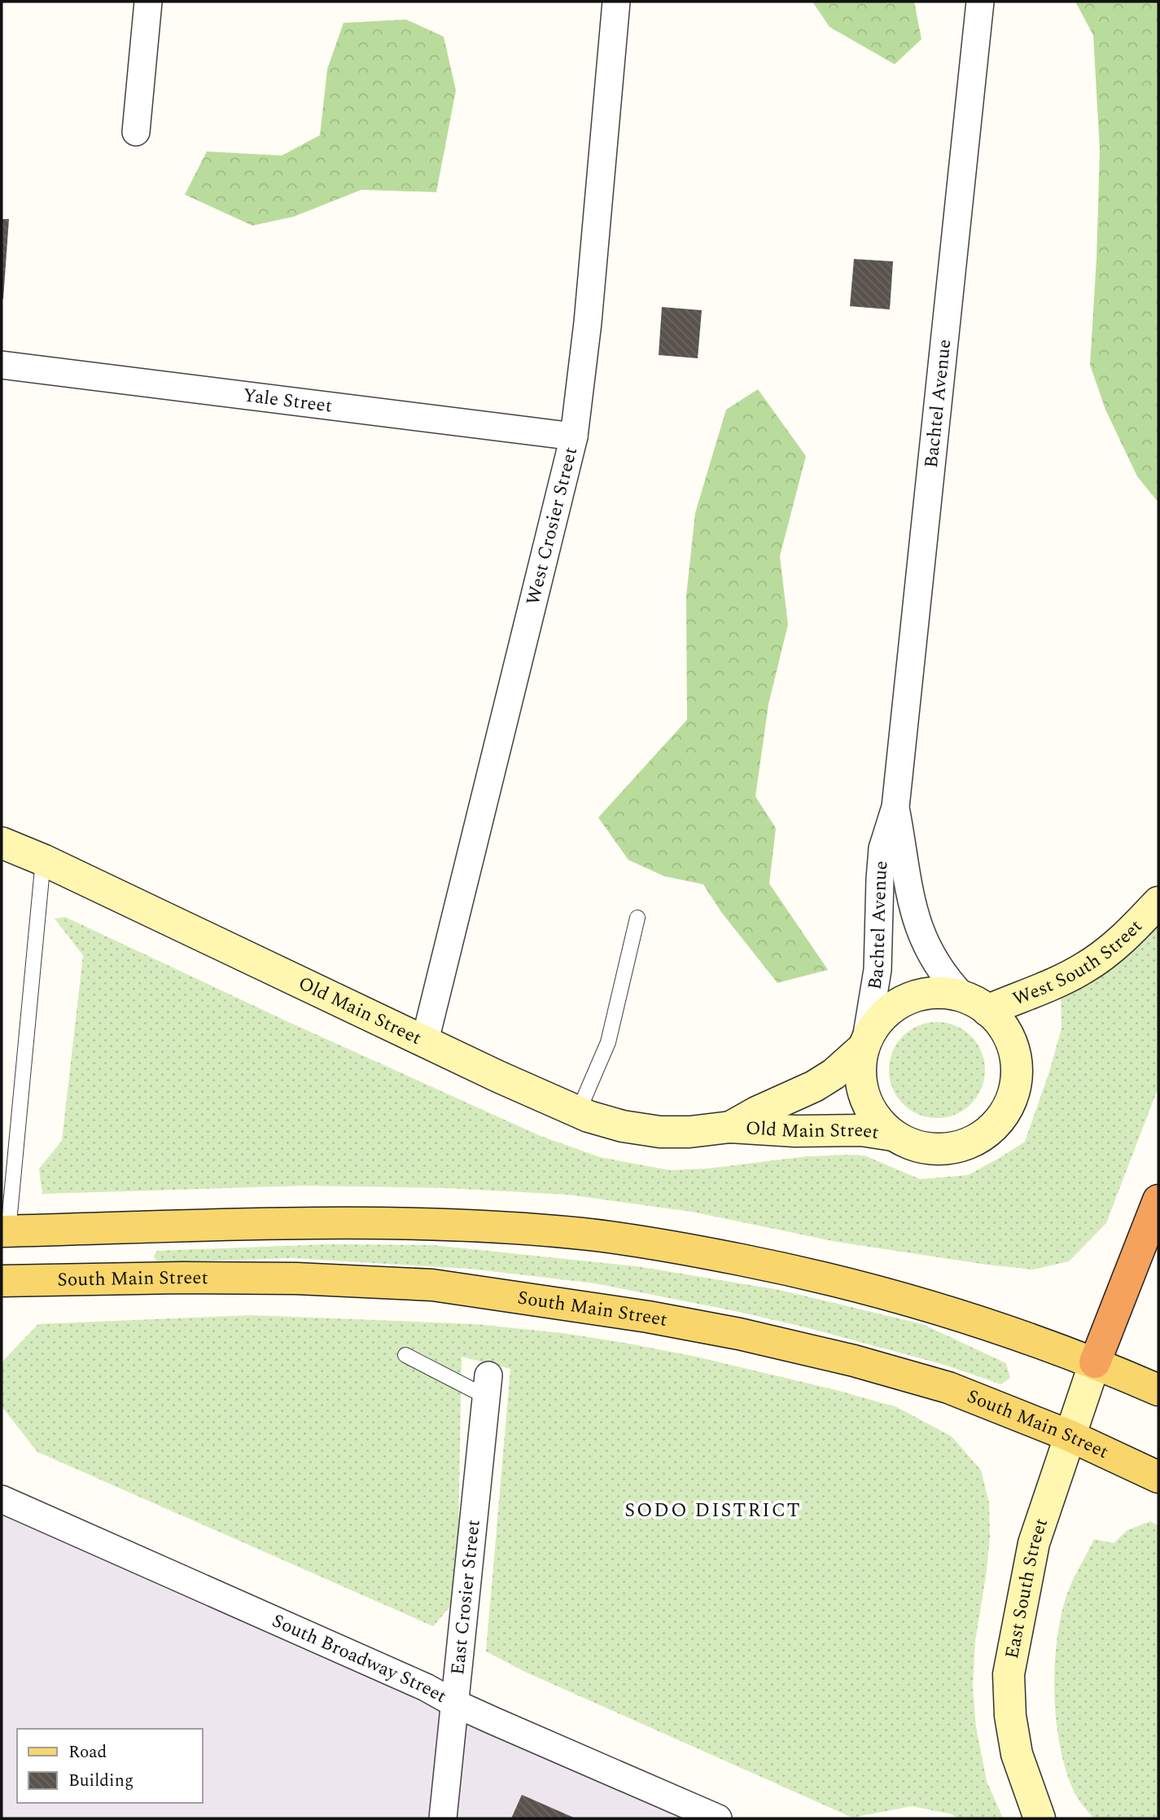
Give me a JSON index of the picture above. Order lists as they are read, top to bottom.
{
  "streets": {
    "main road": [
      "West South Street",
      "Old Main Street",
      "South Main Street",
      "East South Street"
    ],
    "street": [
      "Yale Street",
      "Bachtel Avenue",
      "West Crosier Street",
      "East Crosier Street",
      "South Broadway Street"
    ]
  },
  "crossings": [
    ["Yale Street", "West Crosier Street"],
    ["Bachtel Avenue", "West South Street"],
    ["Bachtel Avenue", "Old Main Street"],
    ["West Crosier Street", "Old Main Street"],
    ["West South Street", "Old Main Street"],
    ["South Main Street", "East South Street"],
    ["East Crosier Street", "South Broadway Street"]
  ],
  "districts": ["SODO DISTRICT"],
  "legend": ["Road", "Building"]
}
